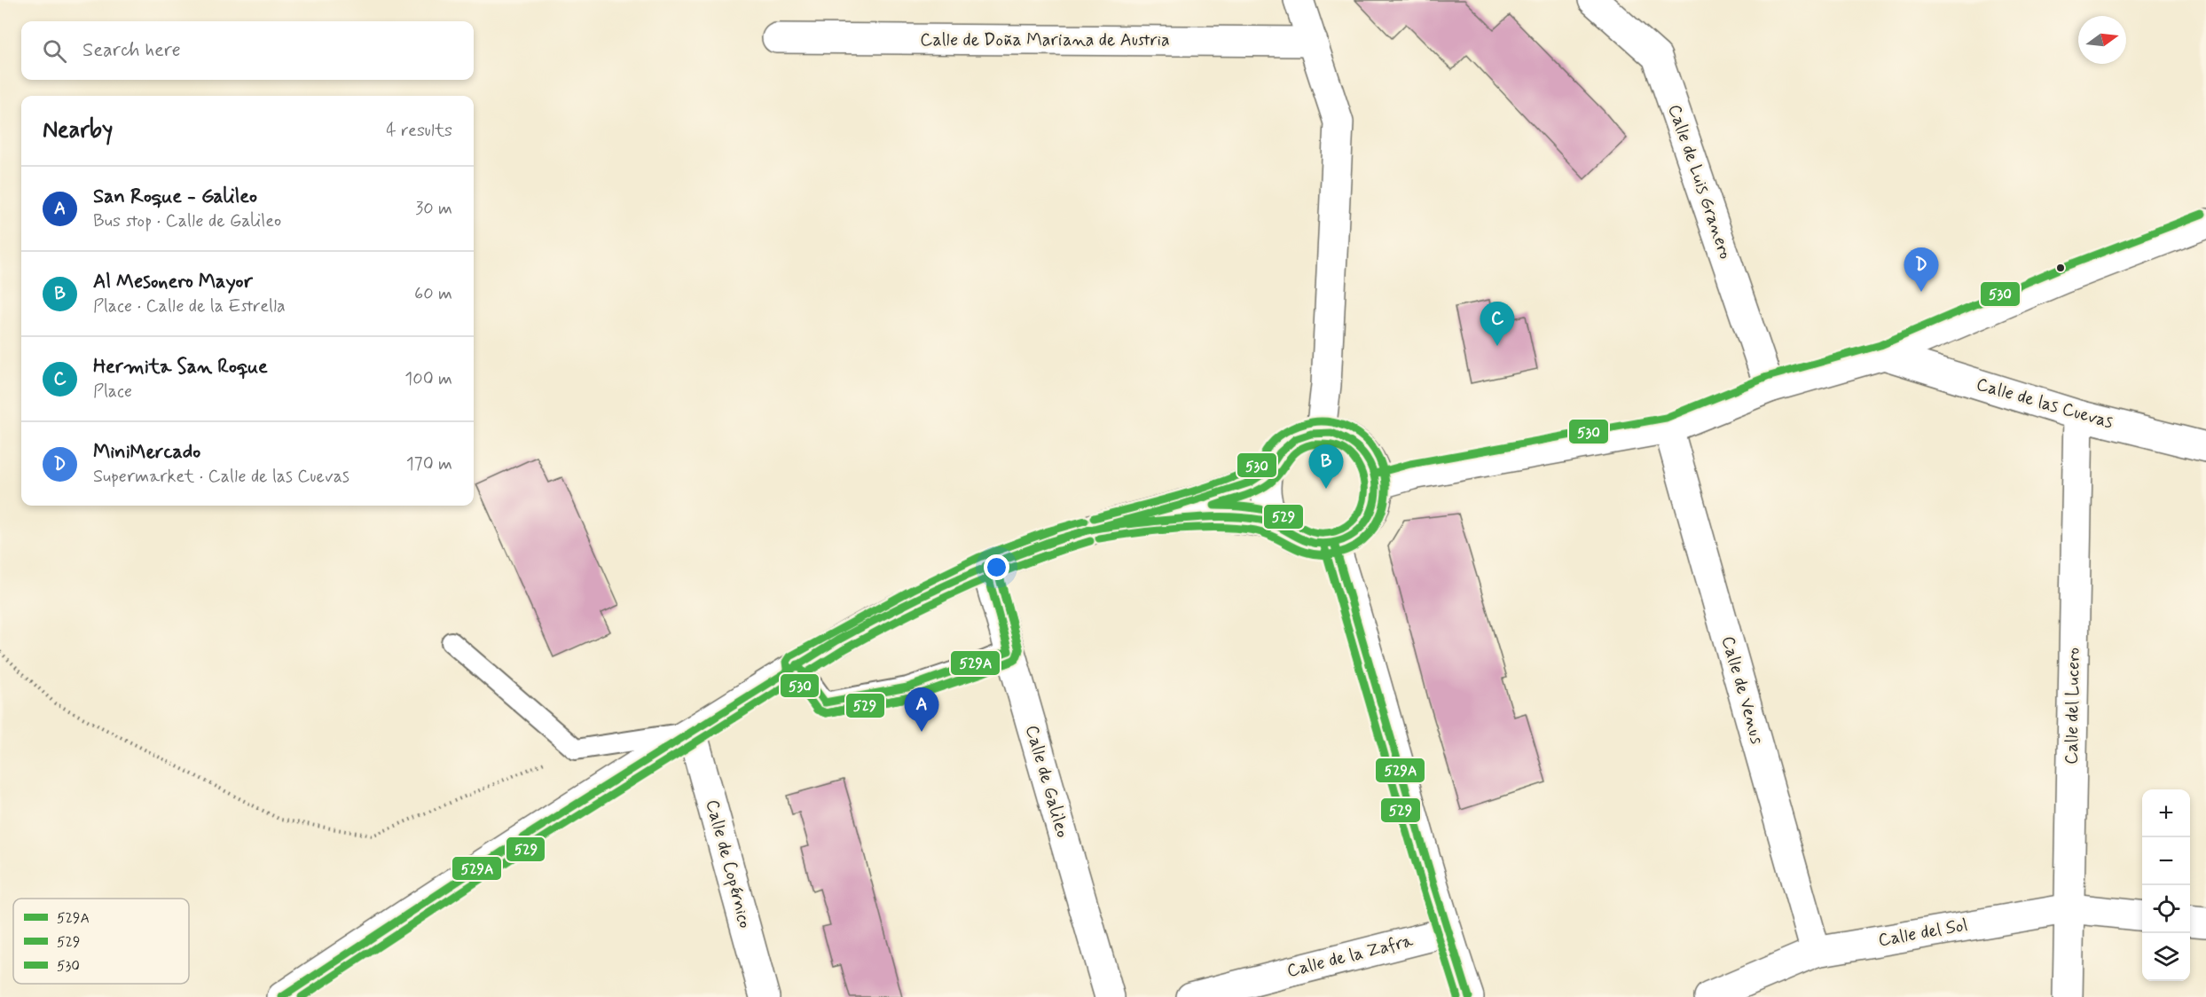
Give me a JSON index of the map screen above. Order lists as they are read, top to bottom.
{
  "streets": {
    "street": [
      "Calle de Doña Mariana de Austria",
      "Calle de Luis Granero",
      "Calle de las Cuevas",
      "Calle de Venus",
      "Calle del Lucero",
      "Calle de Galileo",
      "Calle de Copérnico",
      "Calle del Sol",
      "Calle de la Zafra"
    ]
  },
  "crossings": [
    ["Calle de las Cuevas", "Calle del Lucero"],
    ["Calle de Venus", "Calle del Sol"],
    ["Calle del Lucero", "Calle del Sol"]
  ],
  "lines": ["transit line 530", "transit line 529A", "transit line 529"],
  "legend": ["529A", "529", "530"],
  "north": "right",
  "page": {
    "search": "Search here",
    "heading": ["Nearby", "4 results"],
    "list": [
      {
        "mark": "A",
        "name": "San Roque - Galileo",
        "note": "Bus stop · Calle de Galileo",
        "value": "30 m"
      },
      {
        "mark": "B",
        "name": "Al Mesonero Mayor",
        "note": "Place · Calle de la Estrella",
        "value": "60 m"
      },
      {
        "mark": "C",
        "name": "Hermita San Roque",
        "note": "Place",
        "value": "100 m"
      },
      {
        "mark": "D",
        "name": "MiniMercado",
        "note": "Supermarket · Calle de las Cuevas",
        "value": "170 m"
      }
    ],
    "pins": [
      "D",
      "C",
      "B",
      "A"
    ],
    "map_buttons": ["+", "−"]
  }
}
